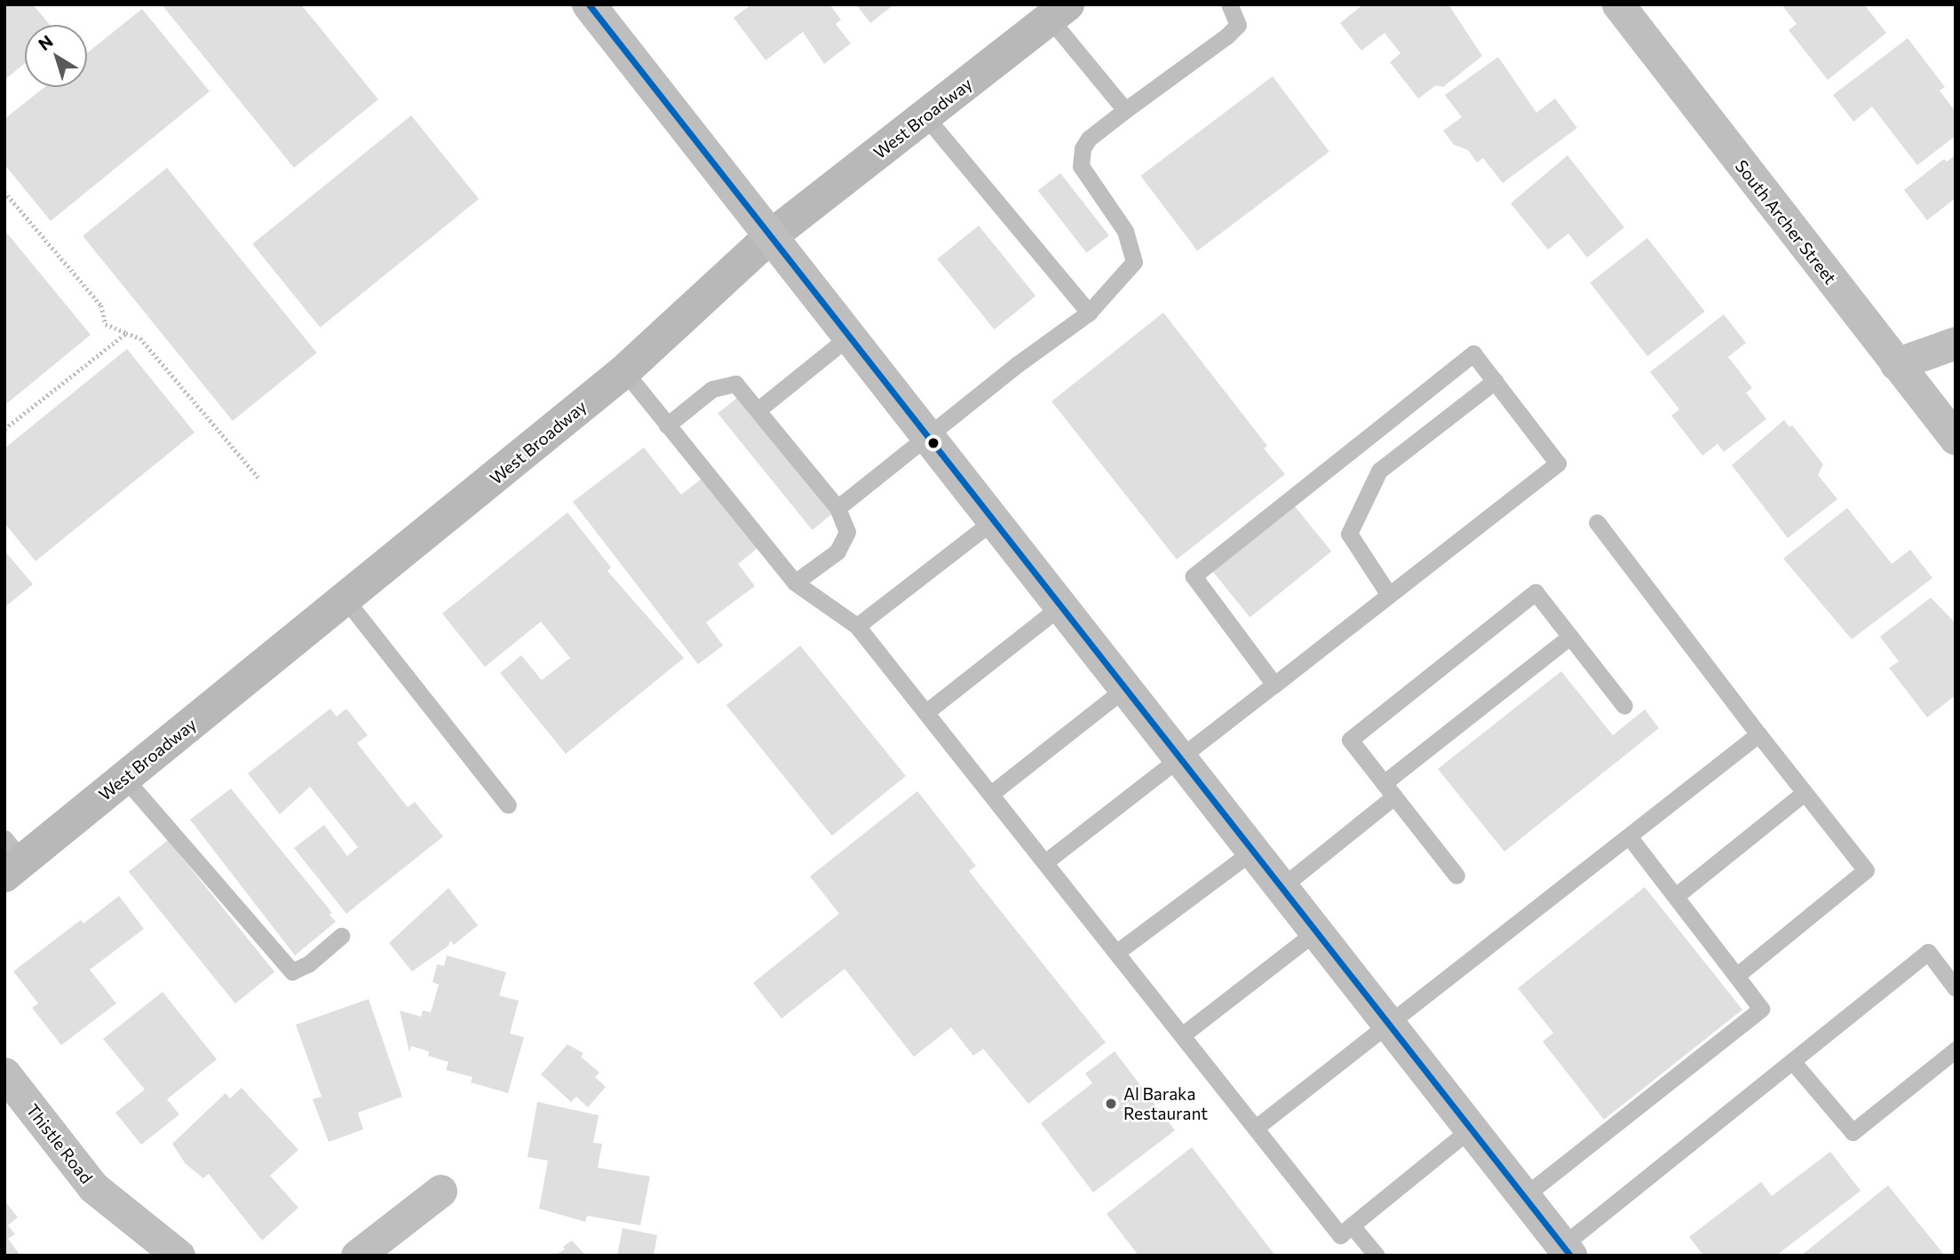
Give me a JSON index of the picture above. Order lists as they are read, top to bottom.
{
  "streets": {
    "main road": ["West Broadway"],
    "street": ["South Archer Street", "Thistle Road"]
  },
  "places": ["Al Baraka Restaurant"],
  "north": "top left"
}
